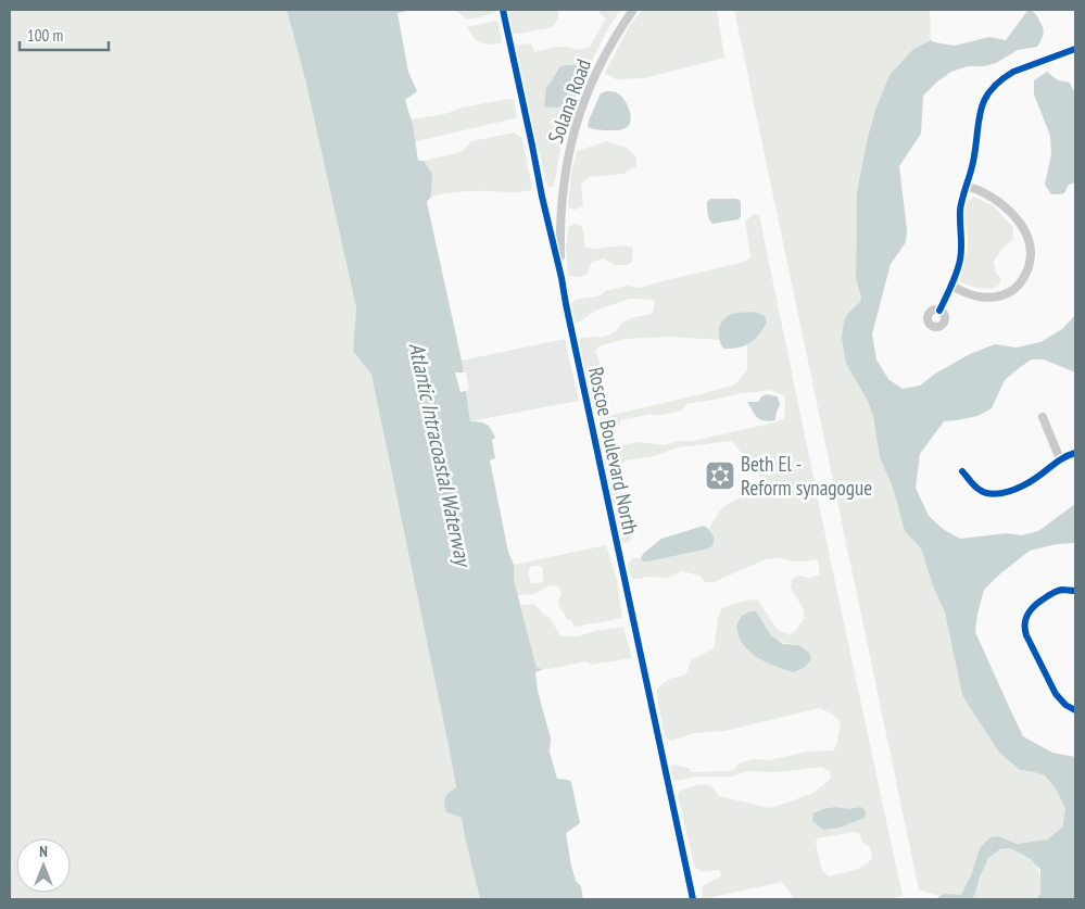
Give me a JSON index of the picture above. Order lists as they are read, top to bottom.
{
  "streets": {
    "street": ["Solana Road", "Roscoe Boulevard North"]
  },
  "crossings": [
    ["Solana Road", "Roscoe Boulevard North"]
  ],
  "water": ["Atlantic Intracoastal Waterway"],
  "places": {
    "synagogue": ["Beth El - Reform synagogue"]
  },
  "scale_bar": "100 m",
  "north": "top"
}
